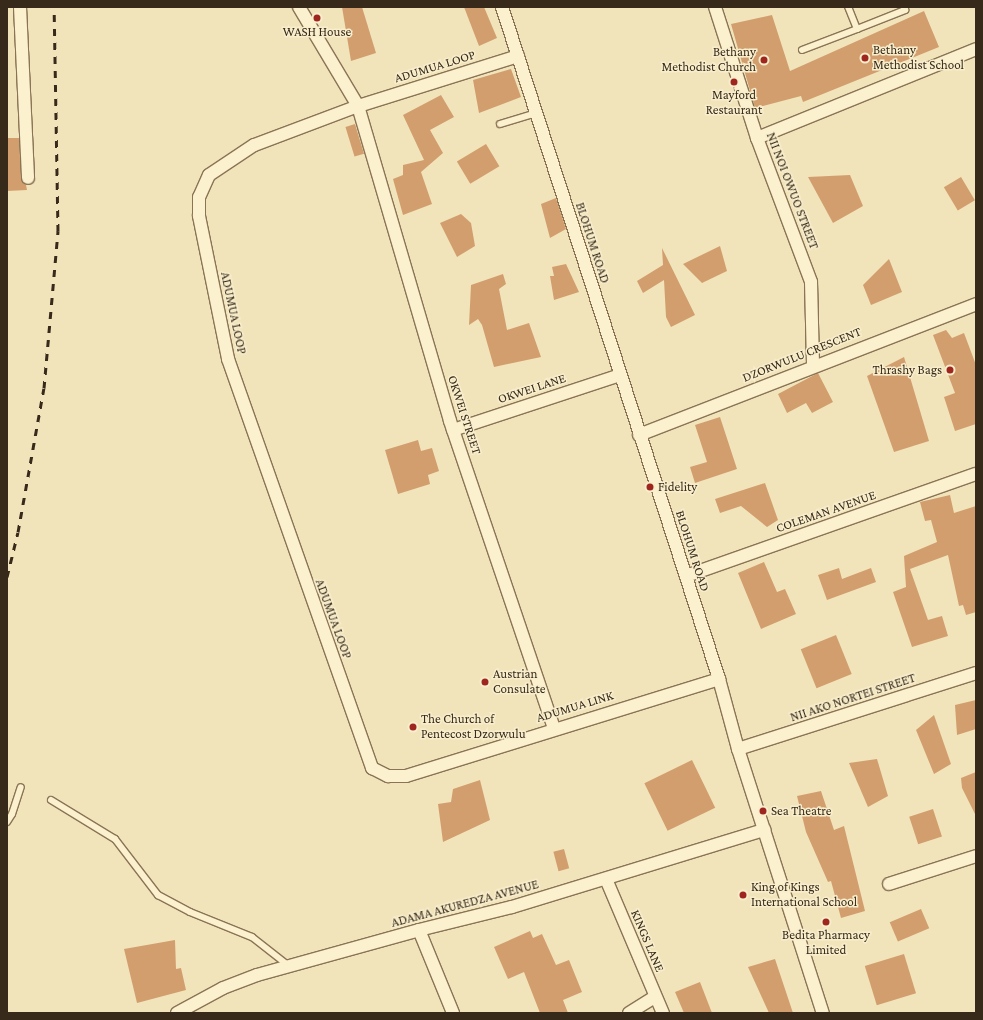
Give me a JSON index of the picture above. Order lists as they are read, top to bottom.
{
  "streets": {
    "street": [
      "ADUMUA LOOP",
      "NII NOI OWUO STREET",
      "BLOHUM ROAD",
      "DZORWULU CRESCENT",
      "OKWEI LANE",
      "OKWEI STREET",
      "COLEMAN AVENUE",
      "NII AKO NORTEI STREET",
      "ADUMUA LINK",
      "ADAMA AKUREDZA AVENUE",
      "KINGS LANE"
    ]
  },
  "crossings": [
    ["ADUMUA LOOP", "BLOHUM ROAD"],
    ["ADUMUA LOOP", "OKWEI STREET"],
    ["ADUMUA LOOP", "ADUMUA LINK"],
    ["NII NOI OWUO STREET", "DZORWULU CRESCENT"],
    ["BLOHUM ROAD", "DZORWULU CRESCENT"],
    ["BLOHUM ROAD", "OKWEI LANE"],
    ["BLOHUM ROAD", "COLEMAN AVENUE"],
    ["BLOHUM ROAD", "NII AKO NORTEI STREET"],
    ["BLOHUM ROAD", "ADUMUA LINK"],
    ["BLOHUM ROAD", "ADAMA AKUREDZA AVENUE"],
    ["OKWEI LANE", "OKWEI STREET"],
    ["OKWEI STREET", "ADUMUA LINK"],
    ["ADAMA AKUREDZA AVENUE", "KINGS LANE"]
  ],
  "places": [
    "WASH House",
    "Bethany Methodist School",
    "Bethany Methodist Church",
    "Mayford Restaurant",
    "Thrashy Bags",
    "Fidelity",
    "Austrian Consulate",
    "The Church of Pentecost Dzorwulu",
    "Sea Theatre",
    "King of Kings International School",
    "Bedita Pharmacy Limited"
  ]
}
